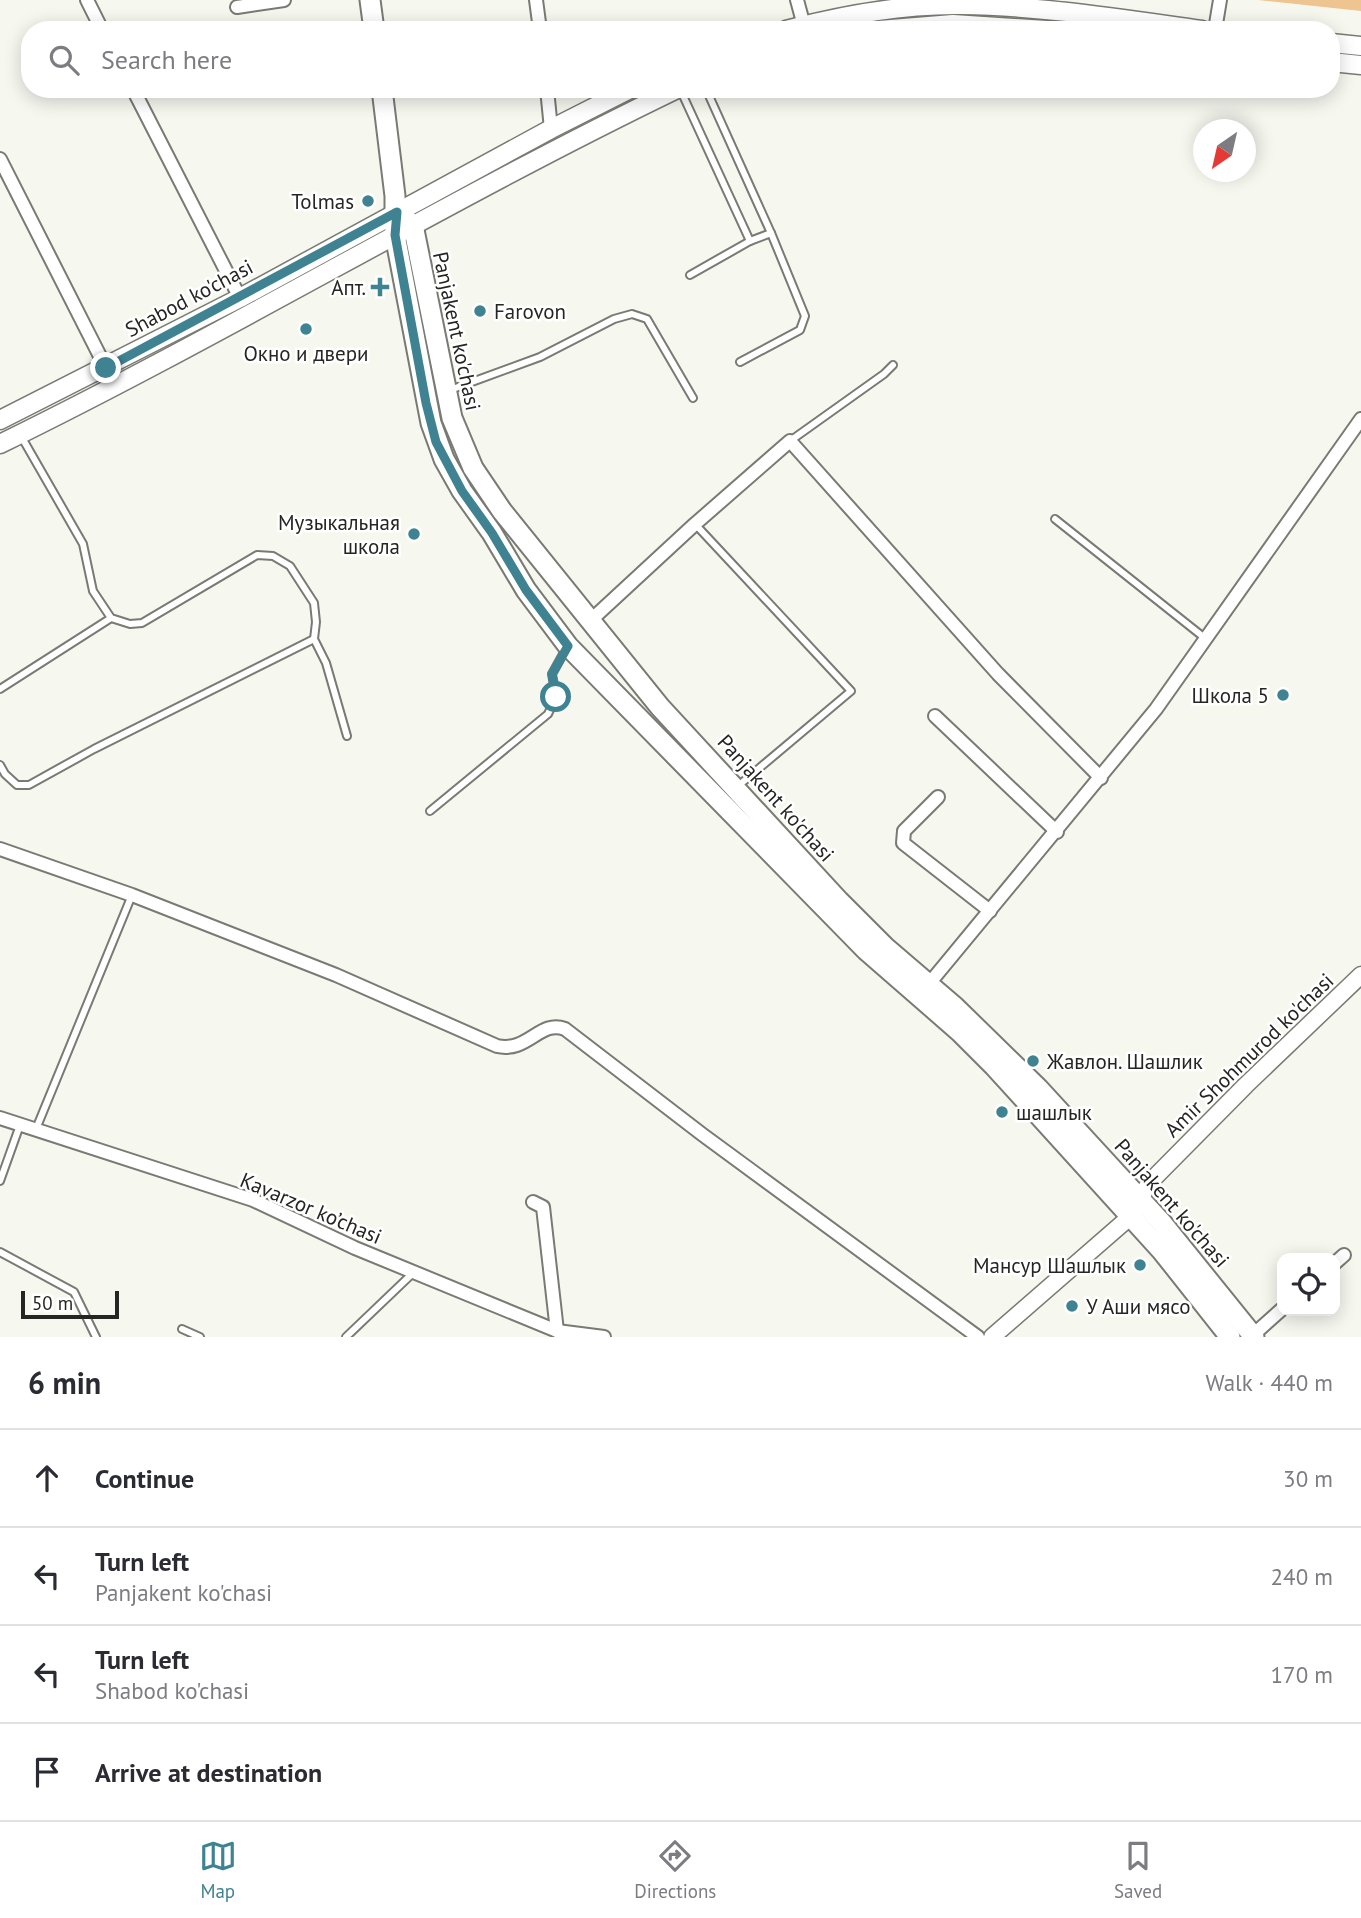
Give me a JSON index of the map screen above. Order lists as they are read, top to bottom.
{
  "streets": {
    "main road": ["Shabod ko'chasi", "Panjakent ko'chasi"],
    "street": ["Amir Shohmurod ko'chasi", "Kavarzor ko’chasi"]
  },
  "crossings": [
    ["Shabod ko'chasi", "Panjakent ko'chasi"],
    ["Panjakent ko'chasi", "Amir Shohmurod ko'chasi"]
  ],
  "places": {
    "other": [
      "Tolmas",
      "Farovon",
      "Окно и двери",
      "Музыкальная школа",
      "Школа 5",
      "Жавлон. Шашлик",
      "шашлык",
      "Мансур Шашлык",
      "У Аши мясо"
    ],
    "health": ["Апт."]
  },
  "scale_bar": "50 m",
  "north": "bottom left",
  "page": {
    "search": "Search here",
    "scale": "50 m",
    "heading": ["6 min", "Walk · 440 m"],
    "list": [
      ["Continue", "30 m"],
      ["Turn left", "Panjakent ko'chasi", "240 m"],
      ["Turn left", "Shabod ko'chasi", "170 m"],
      "Arrive at destination"
    ],
    "nav": ["Map", "Directions", "Saved"]
  }
}
